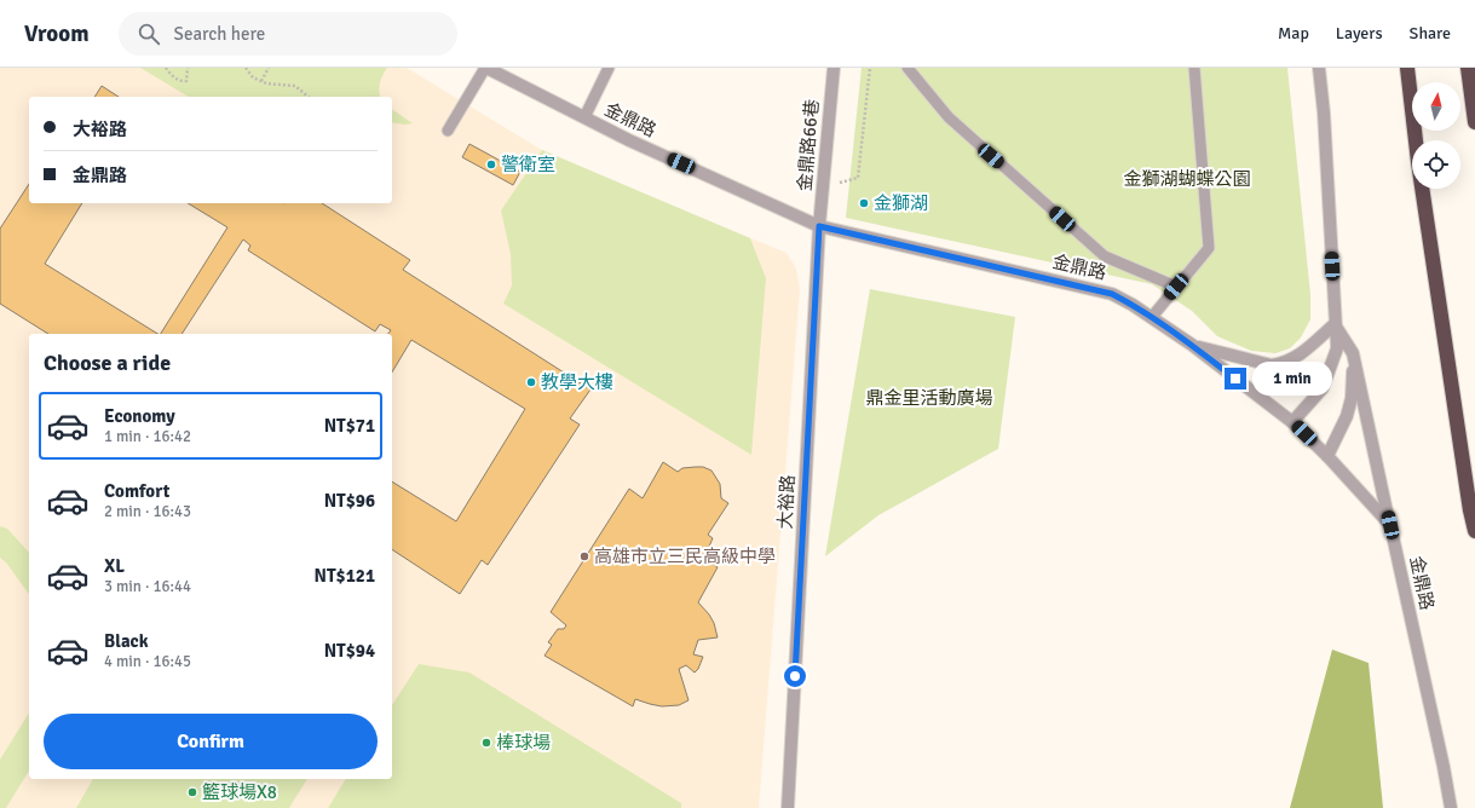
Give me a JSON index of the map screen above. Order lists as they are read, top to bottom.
{
  "streets": {
    "street": ["金鼎路", "金鼎路66巷", "大裕路"]
  },
  "crossings": [
    ["金鼎路", "金鼎路66巷"],
    ["金鼎路", "大裕路"],
    ["金鼎路66巷", "大裕路"]
  ],
  "parks": ["金獅湖蝴蝶公園", "鼎金里活動廣場"],
  "places": [
    "警衛室",
    "金獅湖",
    "教學大樓",
    "高雄市立三民高級中學",
    "棒球場",
    "籃球場X8"
  ],
  "north": "top",
  "page": {
    "header": "Vroom",
    "search": "Search here",
    "nav": ["Map", "Layers", "Share"],
    "banner": ["大裕路", "金鼎路"],
    "heading": "Choose a ride",
    "bubble": "1 min",
    "list": [
      {
        "name": "Economy",
        "note": "1 min · 16:42",
        "value": "NT$71"
      },
      {
        "name": "Comfort",
        "note": "2 min · 16:43",
        "value": "NT$96"
      },
      {
        "name": "XL",
        "note": "3 min · 16:44",
        "value": "NT$121"
      },
      {
        "name": "Black",
        "note": "4 min · 16:45",
        "value": "NT$94"
      }
    ],
    "buttons": "Confirm"
  }
}
